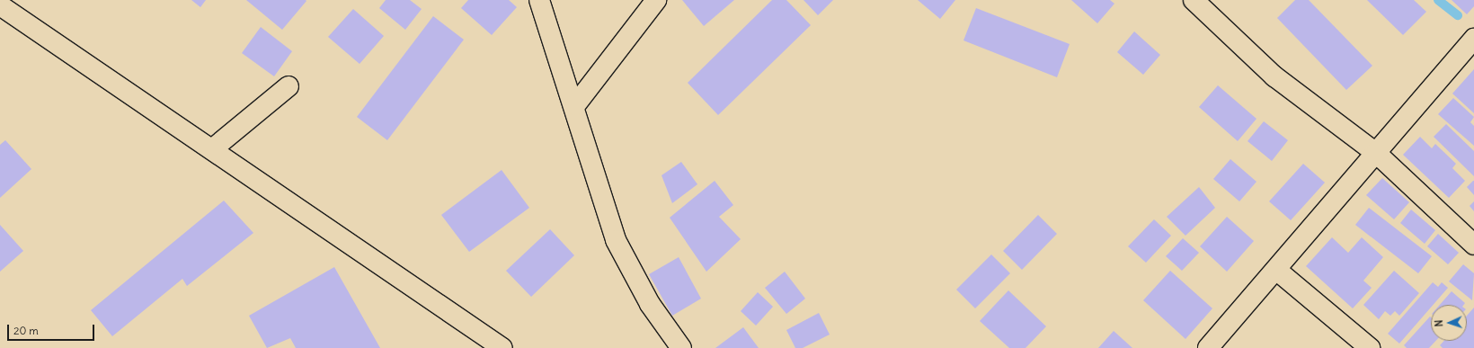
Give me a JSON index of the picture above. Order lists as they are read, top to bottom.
{
  "scale_bar": "20 m",
  "north": "left"
}
